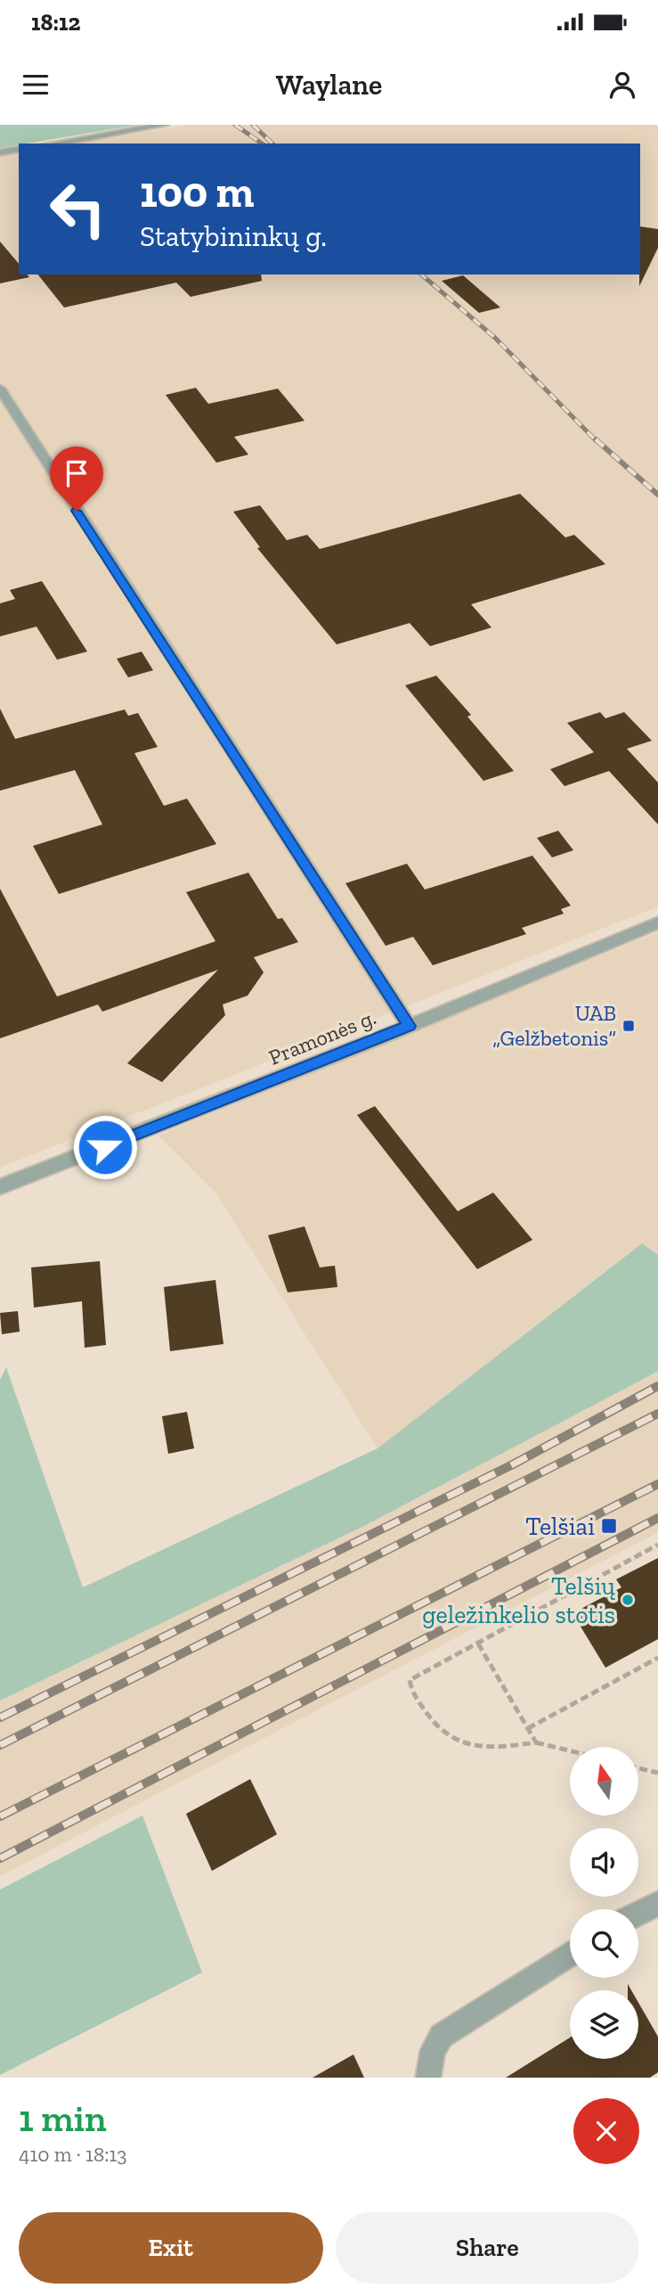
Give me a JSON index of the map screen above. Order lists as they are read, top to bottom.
{
  "streets": {
    "street": ["Pramonės g."]
  },
  "places": {
    "transit": ["UAB „Gelžbetonis“", "Telšiai"],
    "other": ["Telšių geležinkelio stotis"]
  },
  "north": "top",
  "page": {
    "status": "18:12",
    "header": "Waylane",
    "turn": ["100 m", "Statybininkų g."],
    "heading": ["1 min", "410 m · 18:13"],
    "buttons": ["Exit", "Share"]
  }
}
